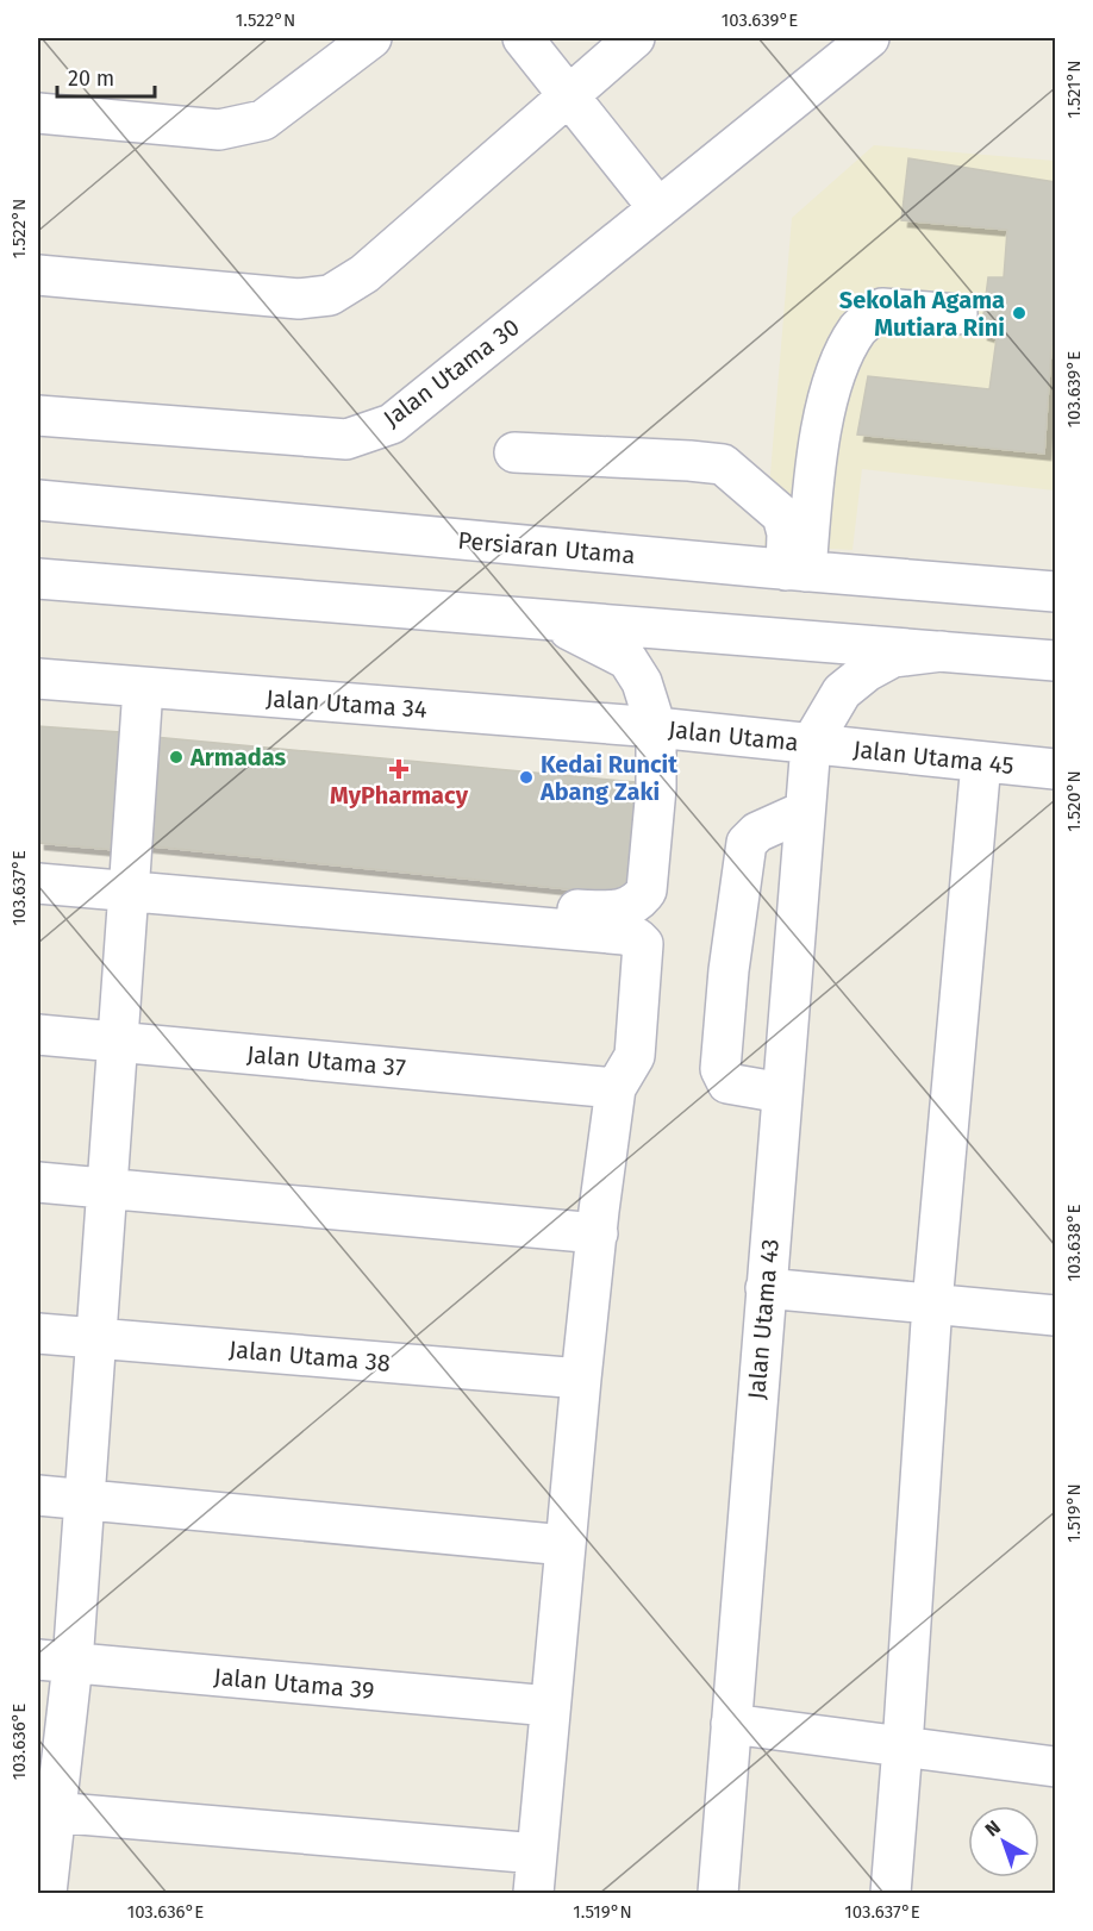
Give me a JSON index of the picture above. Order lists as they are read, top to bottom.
{
  "streets": {
    "street": [
      "Jalan Utama 30",
      "Persiaran Utama",
      "Jalan Utama 34",
      "Jalan Utama",
      "Jalan Utama 45",
      "Jalan Utama 37",
      "Jalan Utama 43",
      "Jalan Utama 38",
      "Jalan Utama 39"
    ]
  },
  "crossings": [
    ["Jalan Utama 34", "Jalan Utama"],
    ["Jalan Utama", "Jalan Utama 45"],
    ["Jalan Utama", "Jalan Utama 43"],
    ["Jalan Utama 45", "Jalan Utama 43"]
  ],
  "places": {
    "other": ["Sekolah Agama Mutiara Rini", "Armadas", "Kedai Runcit Abang Zaki"],
    "health": ["MyPharmacy"]
  },
  "scale_bar": "20 m",
  "north": "top left",
  "coordinates": [
    "1.522°N",
    "103.639°E",
    "1.521°N",
    "1.520°N",
    "103.637°E",
    "103.638°E",
    "1.519°N",
    "103.636°E"
  ]
}
